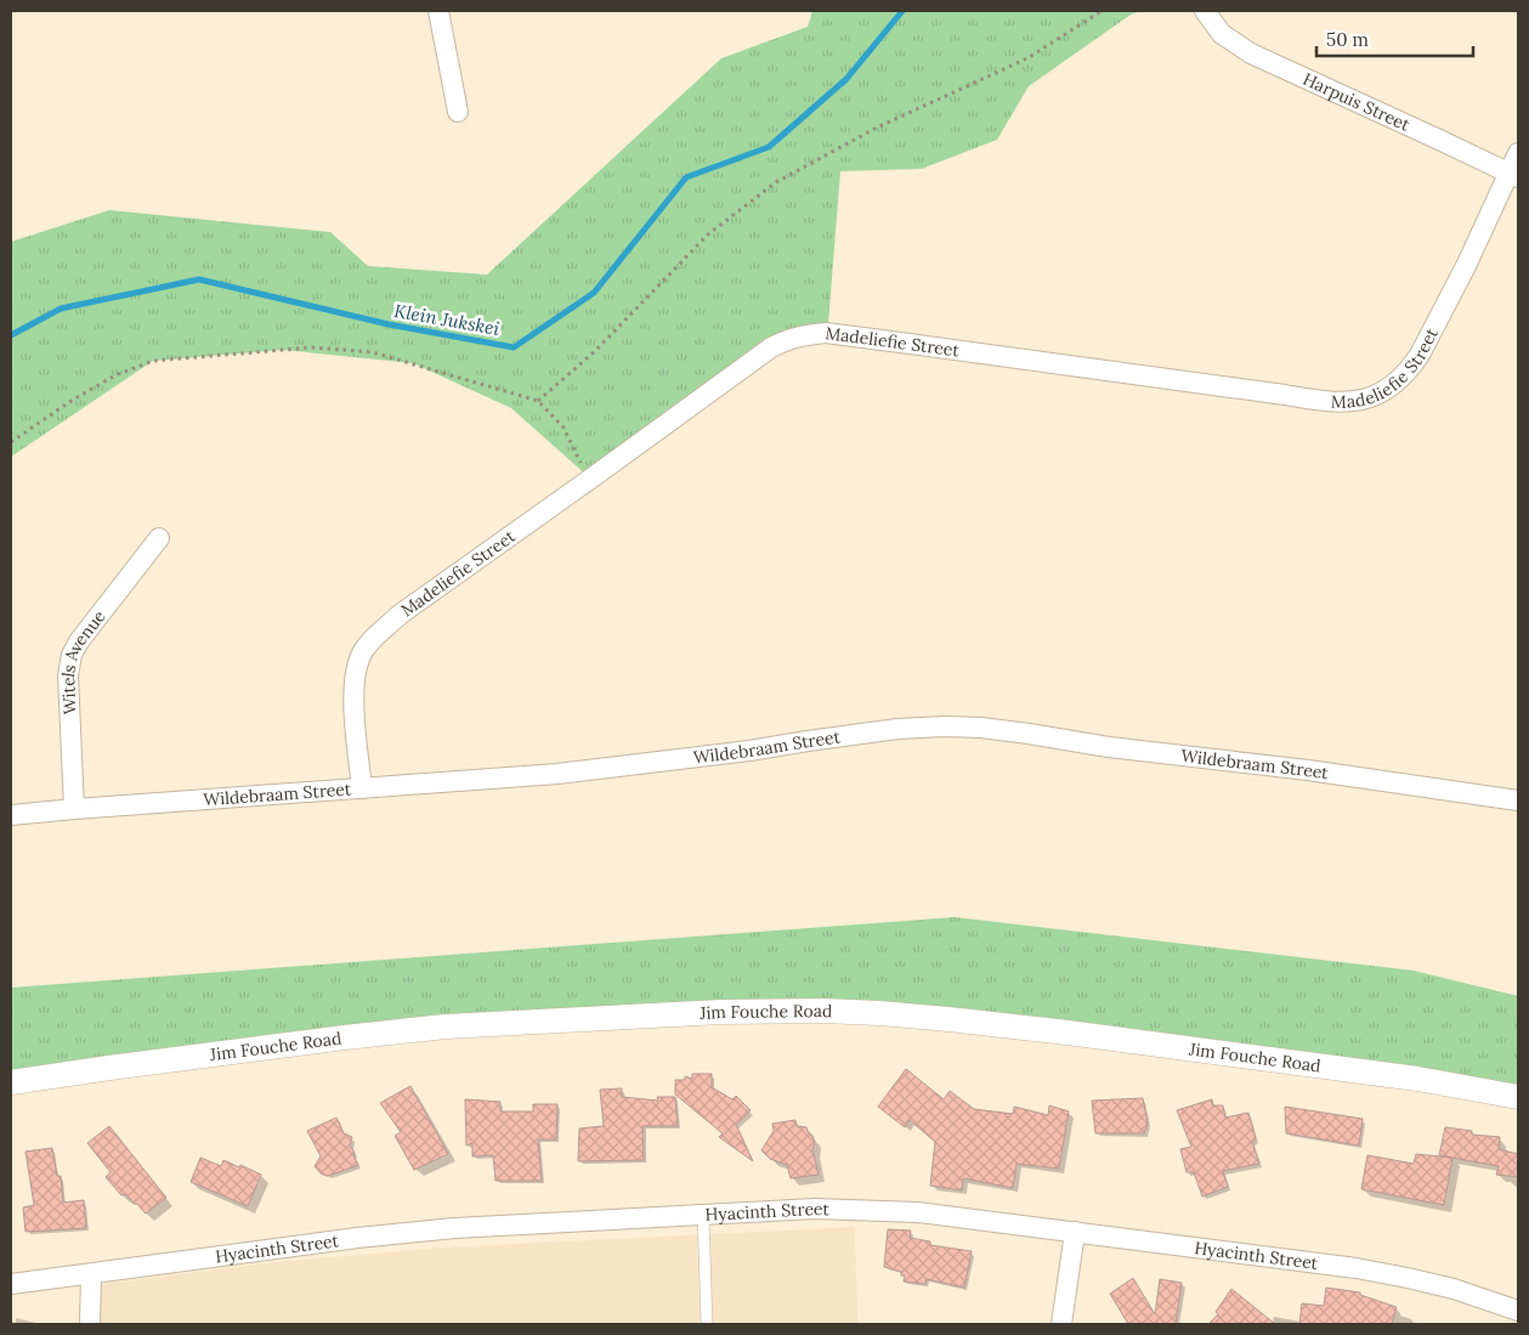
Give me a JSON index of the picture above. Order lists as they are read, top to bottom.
{
  "streets": {
    "street": [
      "Harpuis Street",
      "Madeliefie Street",
      "Witels Avenue",
      "Wildebraam Street",
      "Jim Fouche Road",
      "Hyacinth Street"
    ]
  },
  "crossings": [
    ["Harpuis Street", "Madeliefie Street"],
    ["Madeliefie Street", "Wildebraam Street"],
    ["Witels Avenue", "Wildebraam Street"]
  ],
  "water": ["Klein Jukskei"],
  "scale_bar": "50 m"
}
